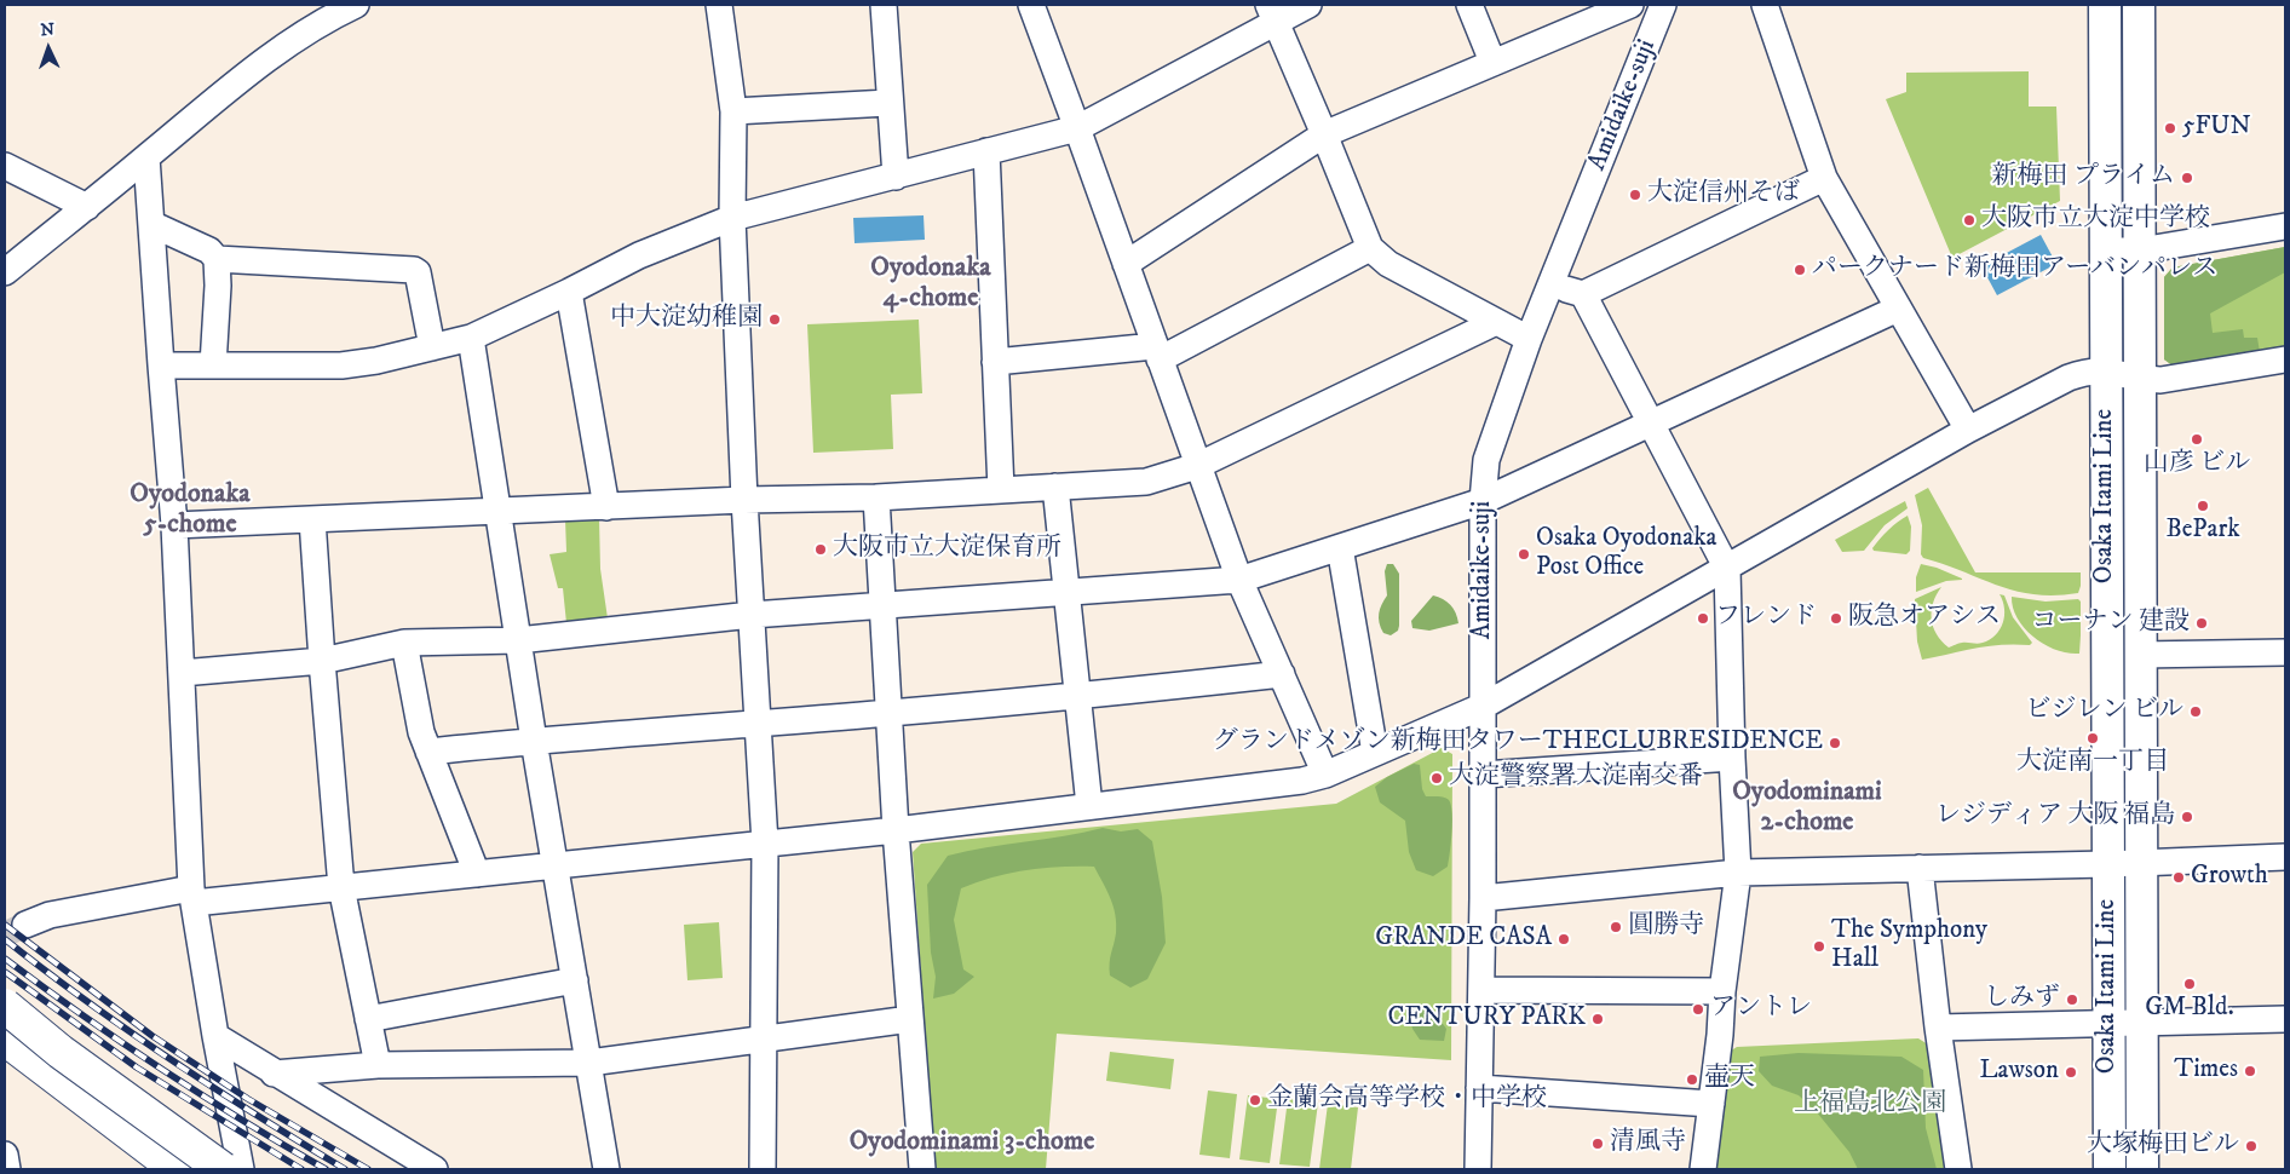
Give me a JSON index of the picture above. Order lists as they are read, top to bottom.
{
  "streets": {
    "main road": ["Osaka Itami Line"],
    "street": ["Amidaike-suji"]
  },
  "districts": [
    "Oyodonaka 4-chome",
    "Oyodonaka 5-chome",
    "Oyodominami 2-chome",
    "Oyodominami 3-chome"
  ],
  "parks": ["上福島北公園"],
  "places": [
    "5FUN",
    "新梅田 プライム",
    "大淀信州そば",
    "大阪市立大淀中学校",
    "パークナード新梅田アーバンパレス",
    "中大淀幼稚園",
    "山彦 ビル",
    "BePark",
    "大阪市立大淀保育所",
    "Osaka Oyodonaka Post Office",
    "フレンド",
    "阪急オアシス",
    "コーナン 建設",
    "ビジレン ビル",
    "大淀南一丁目",
    "グランドメゾン新梅田タワーTHECLUBRESIDENCE",
    "大淀警察署大淀南交番",
    "レジディア 大阪 福島",
    "Growth",
    "圓勝寺",
    "GRANDE CASA",
    "The Symphony Hall",
    "GM Bld.",
    "しみず",
    "アントレ",
    "CENTURY PARK",
    "Times",
    "Lawson",
    "壷天",
    "金蘭会高等学校・中学校",
    "清風寺",
    "大塚梅田ビル"
  ],
  "north": "top"
}
